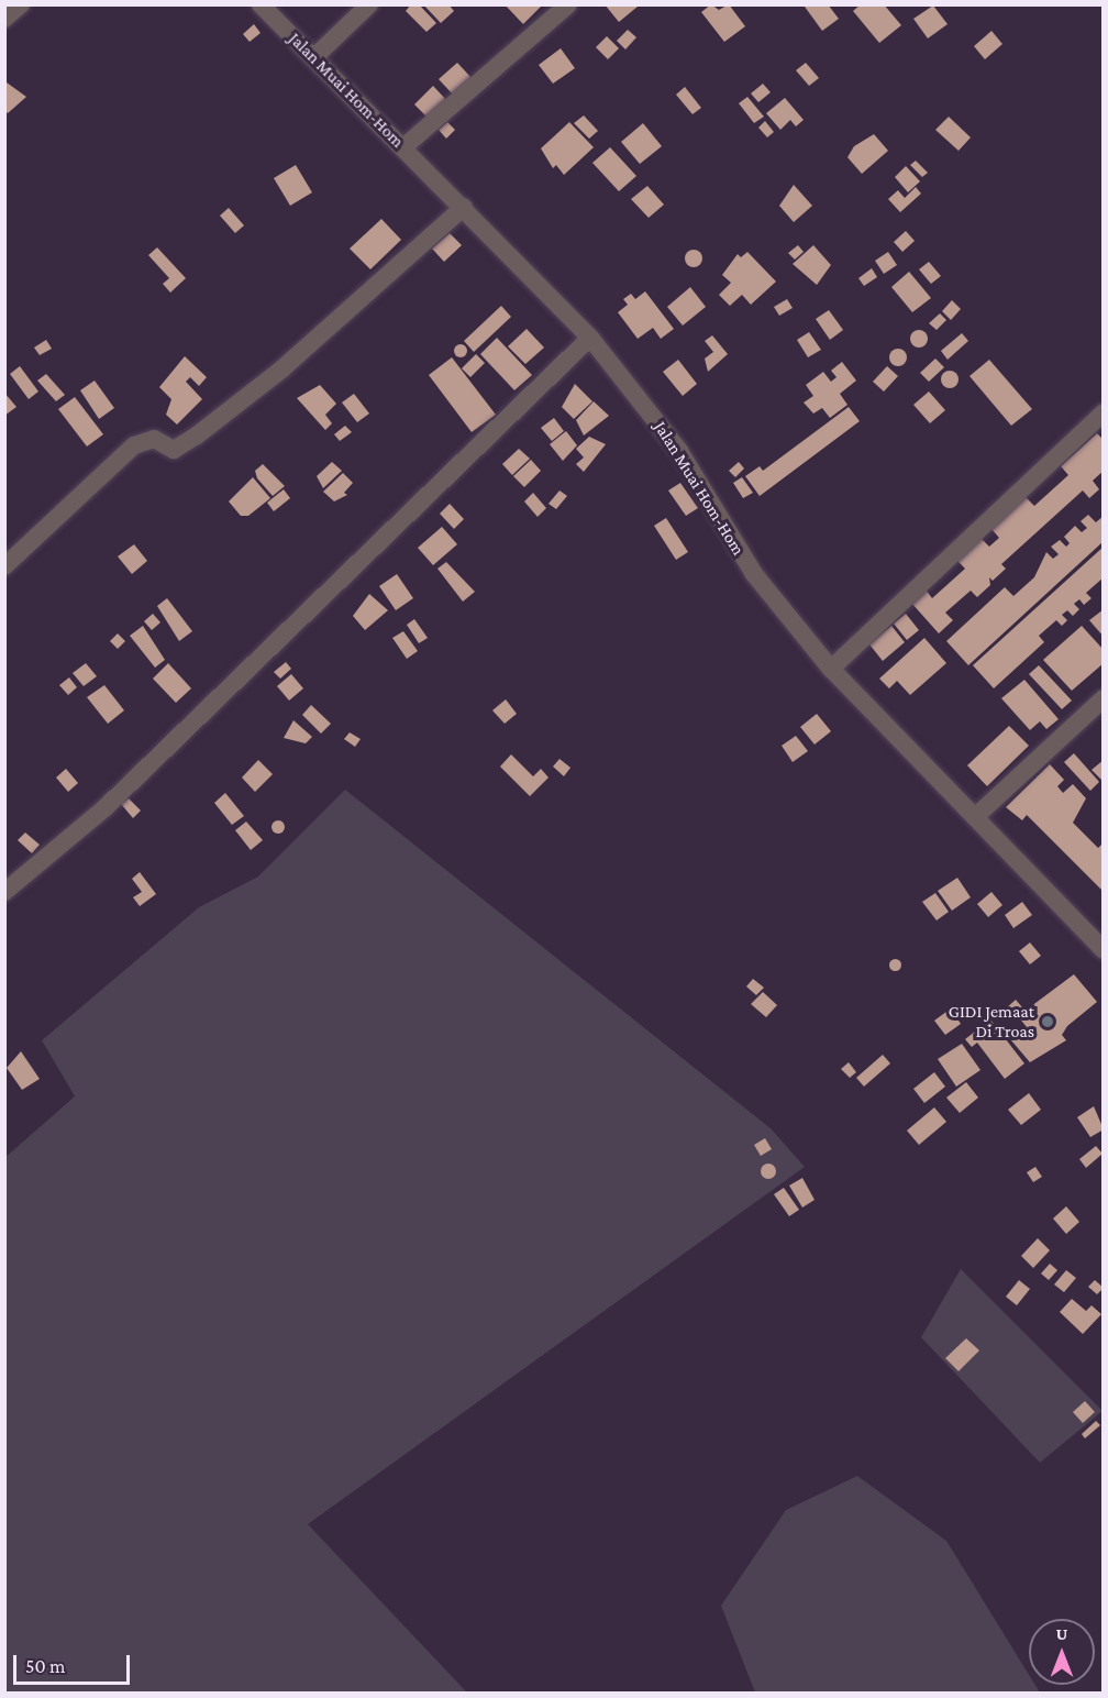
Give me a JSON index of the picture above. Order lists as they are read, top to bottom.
{
  "streets": {
    "street": ["Jalan Muai Hom-Hom"]
  },
  "places": ["GIDI Jemaat Di Troas"],
  "scale_bar": "50 m",
  "north": "top"
}
